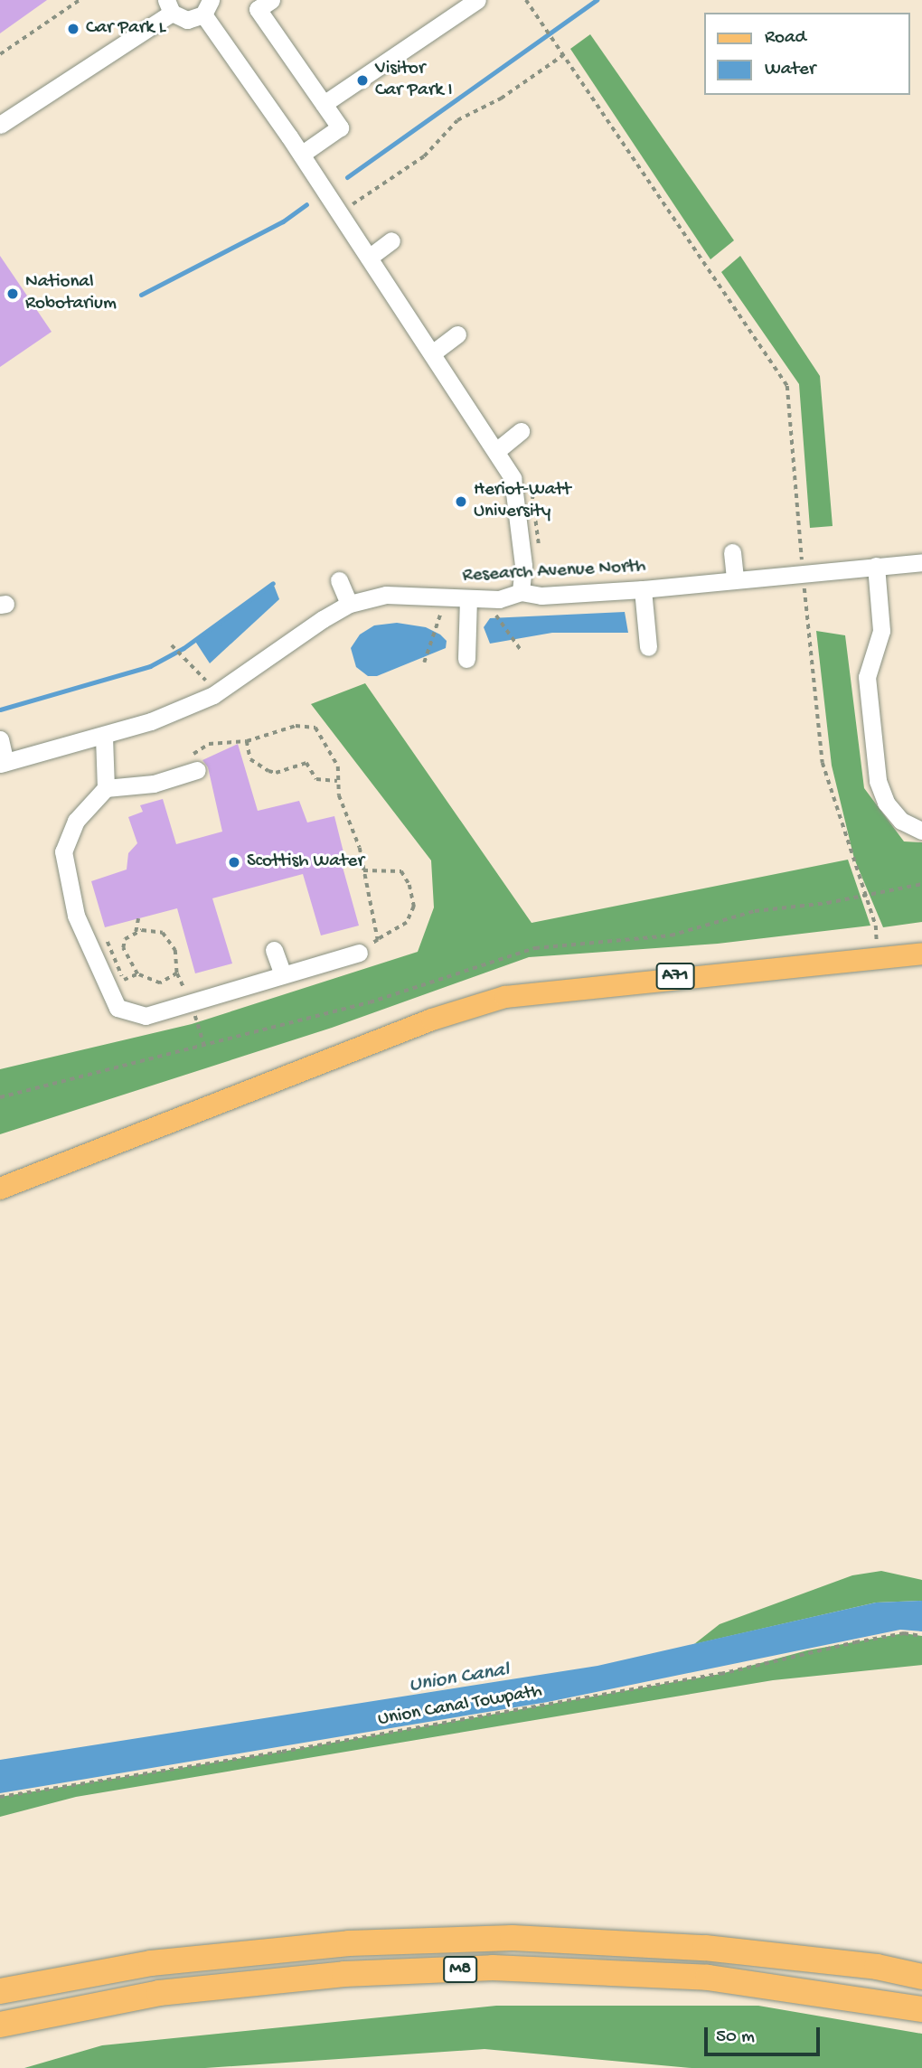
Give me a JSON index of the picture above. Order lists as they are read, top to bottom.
{
  "streets": {
    "highway": ["M8"],
    "main road": ["A71"],
    "street": ["Research Avenue North"],
    "path": ["Union Canal Towpath"]
  },
  "water": ["Union Canal"],
  "places": [
    "Car Park L",
    "Visitor Car Park I",
    "National Robotarium",
    "Heriot-Watt University",
    "Scottish Water"
  ],
  "legend": ["Road", "Water"],
  "scale_bar": "50 m"
}
